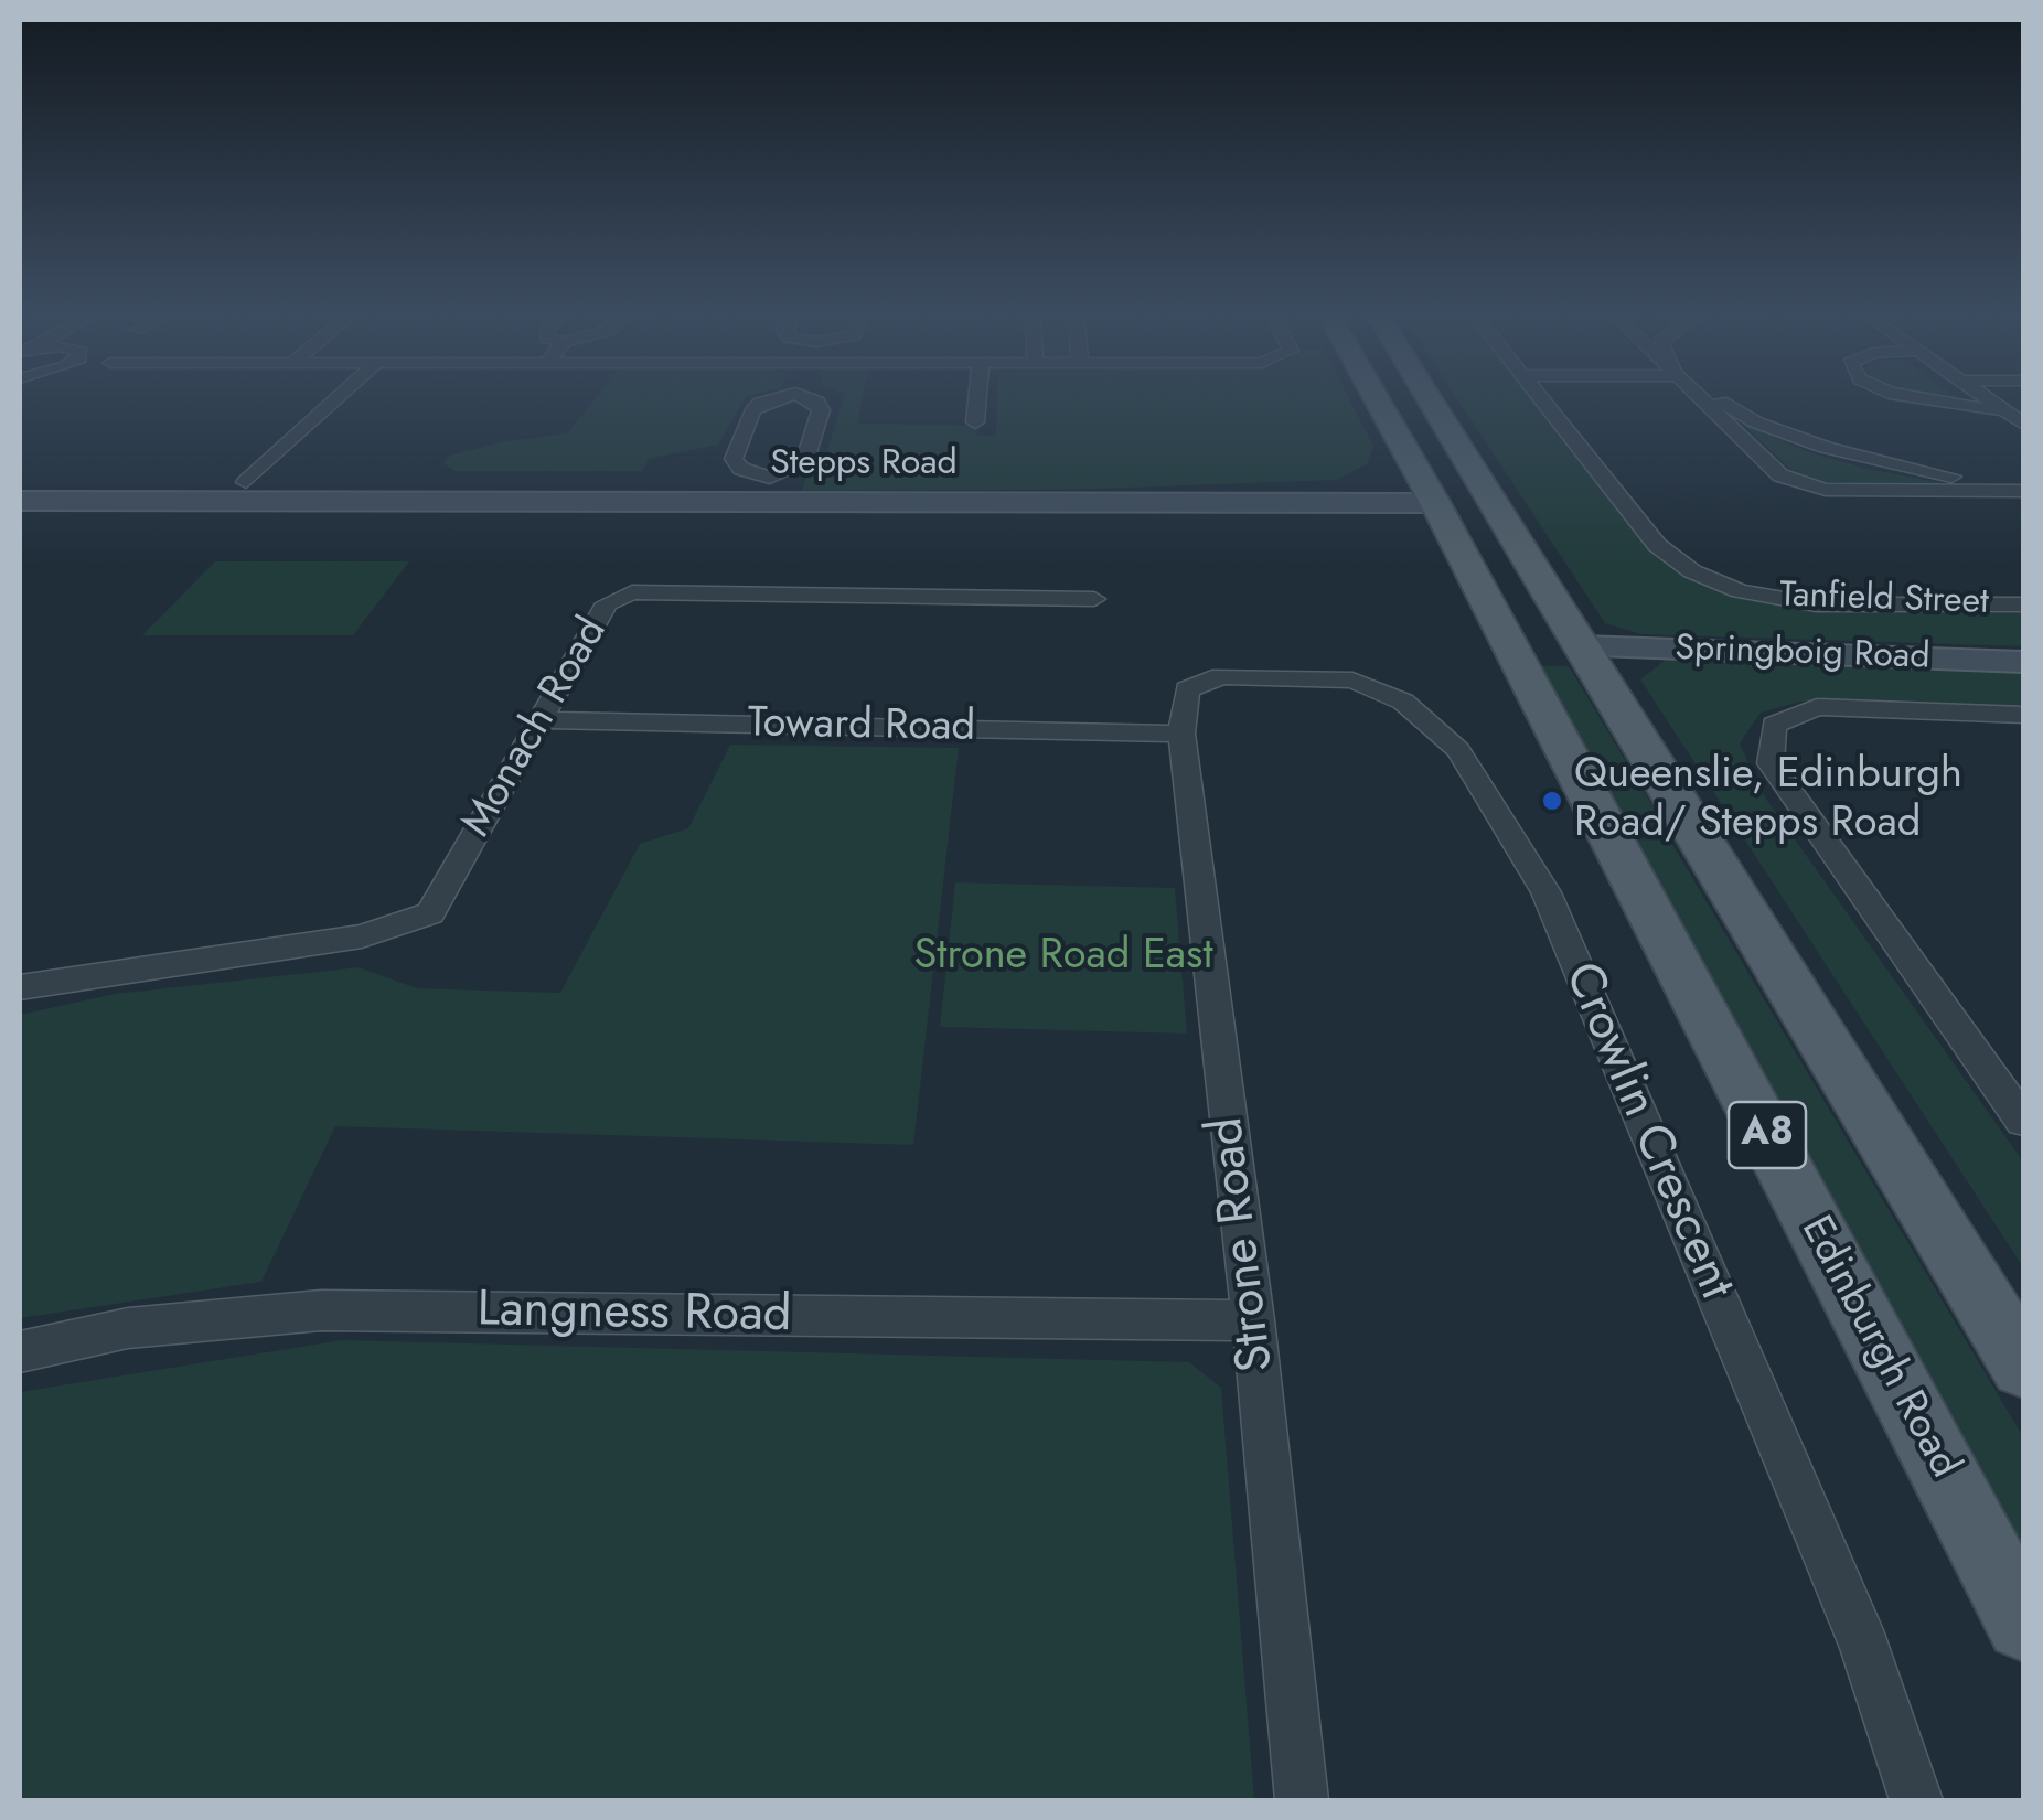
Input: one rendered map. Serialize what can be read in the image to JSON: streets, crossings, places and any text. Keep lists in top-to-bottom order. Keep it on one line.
{"streets":{"main road":["Stepps Road","Springboig Road","A8","Edinburgh Road"],"street":["Tanfield Street","Toward Road","Monach Road","Crowlin Crescent","Strone Road","Langness Road"]},"crossings":[["Stepps Road","Edinburgh Road"],["Springboig Road","A8"],["Toward Road","Monach Road"],["Toward Road","Strone Road"],["Crowlin Crescent","Strone Road"],["Strone Road","Langness Road"]],"parks":["Strone Road East"],"places":["Queenslie, Edinburgh Road/ Stepps Road"]}
